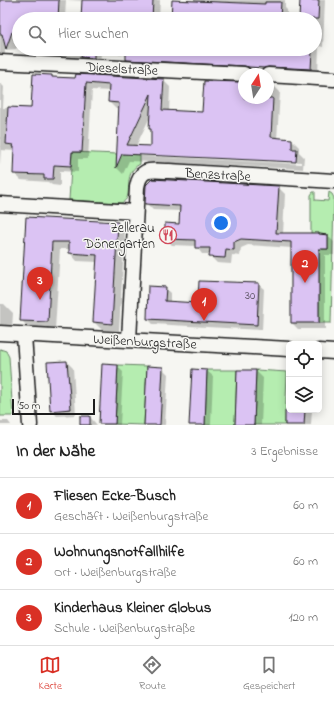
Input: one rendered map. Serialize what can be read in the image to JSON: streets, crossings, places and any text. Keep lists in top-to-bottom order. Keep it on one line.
{"streets":{"street":["Dieselstraße","Benzstraße","Weißenburgstraße"]},"crossings":[["Benzstraße","Weißenburgstraße"]],"places":{"restaurant":["Zellerau Dönergarten"]},"house_numbers":["30"],"scale_bar":"50 m","north":"top","page":{"search":"Hier suchen","pins":["2","3","1"],"scale":"50 m","heading":["In der Nähe","3 Ergebnisse"],"list":[{"mark":"1","name":"Fliesen Ecke-Busch","note":"Geschäft · Weißenburgstraße","value":"60 m"},{"mark":"2","name":"Wohnungsnotfallhilfe","note":"Ort · Weißenburgstraße","value":"60 m"},{"mark":"3","name":"Kinderhaus Kleiner Globus","note":"Schule · Weißenburgstraße","value":"120 m"}],"nav":["Karte","Route","Gespeichert"]}}
